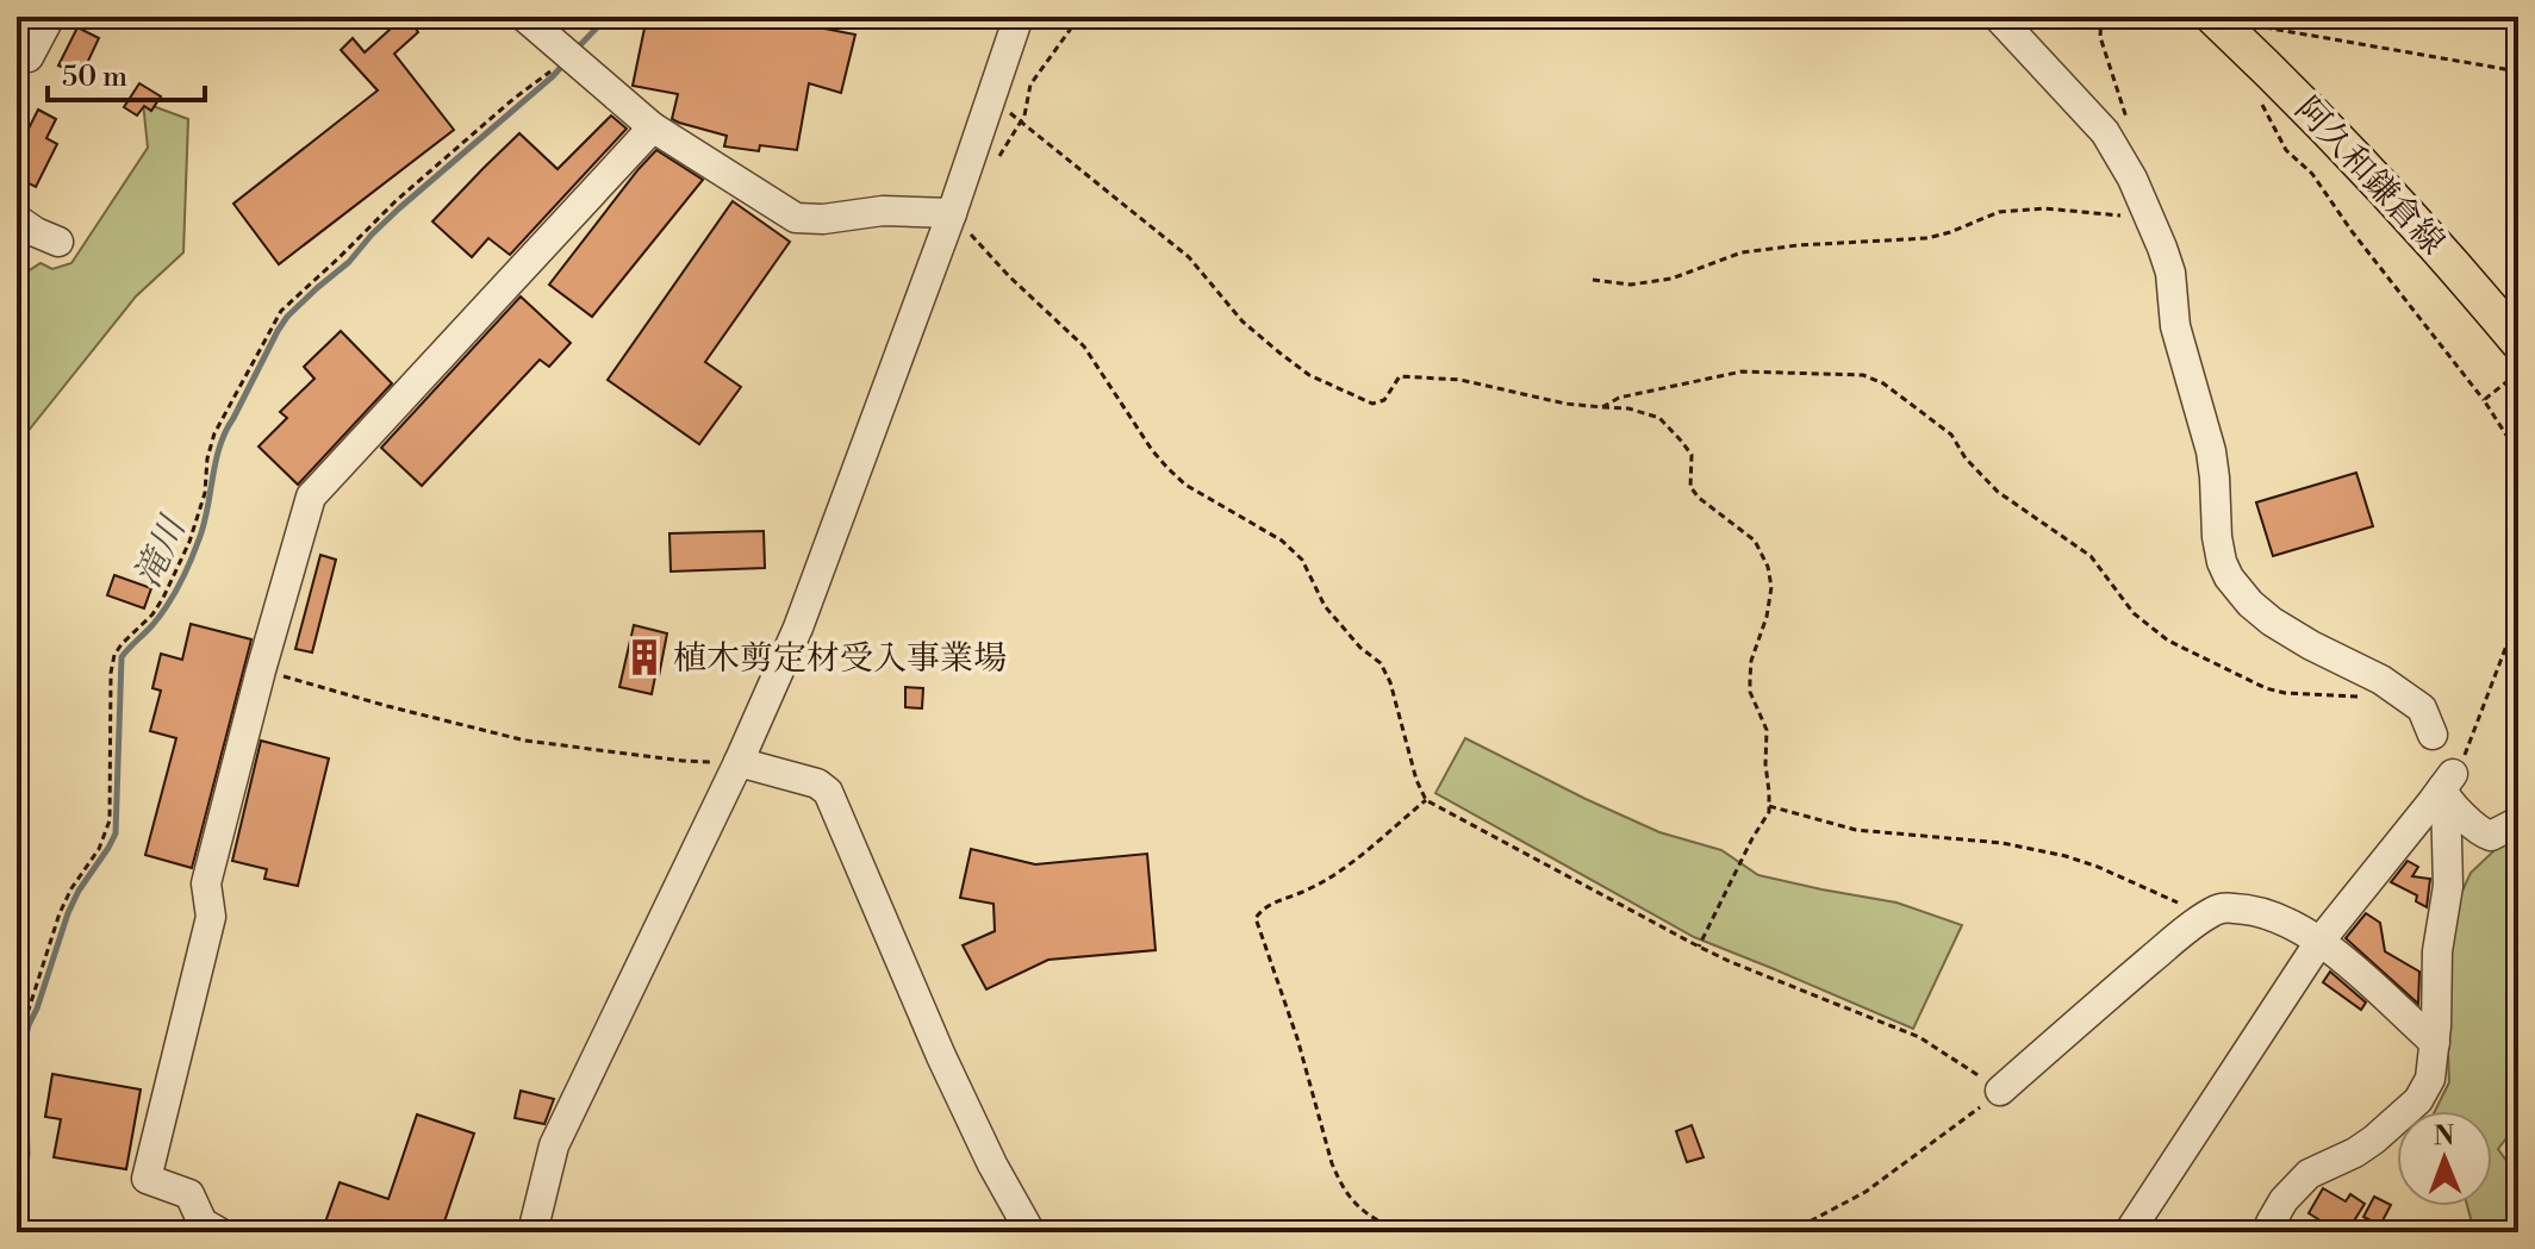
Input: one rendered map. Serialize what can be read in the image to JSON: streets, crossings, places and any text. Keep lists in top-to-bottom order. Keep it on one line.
{"streets":{"main road":["阿久和鎌倉線"]},"water":["滝川"],"places":{"building":["植木剪定材受入事業場"]},"scale_bar":"50 m","north":"top"}
